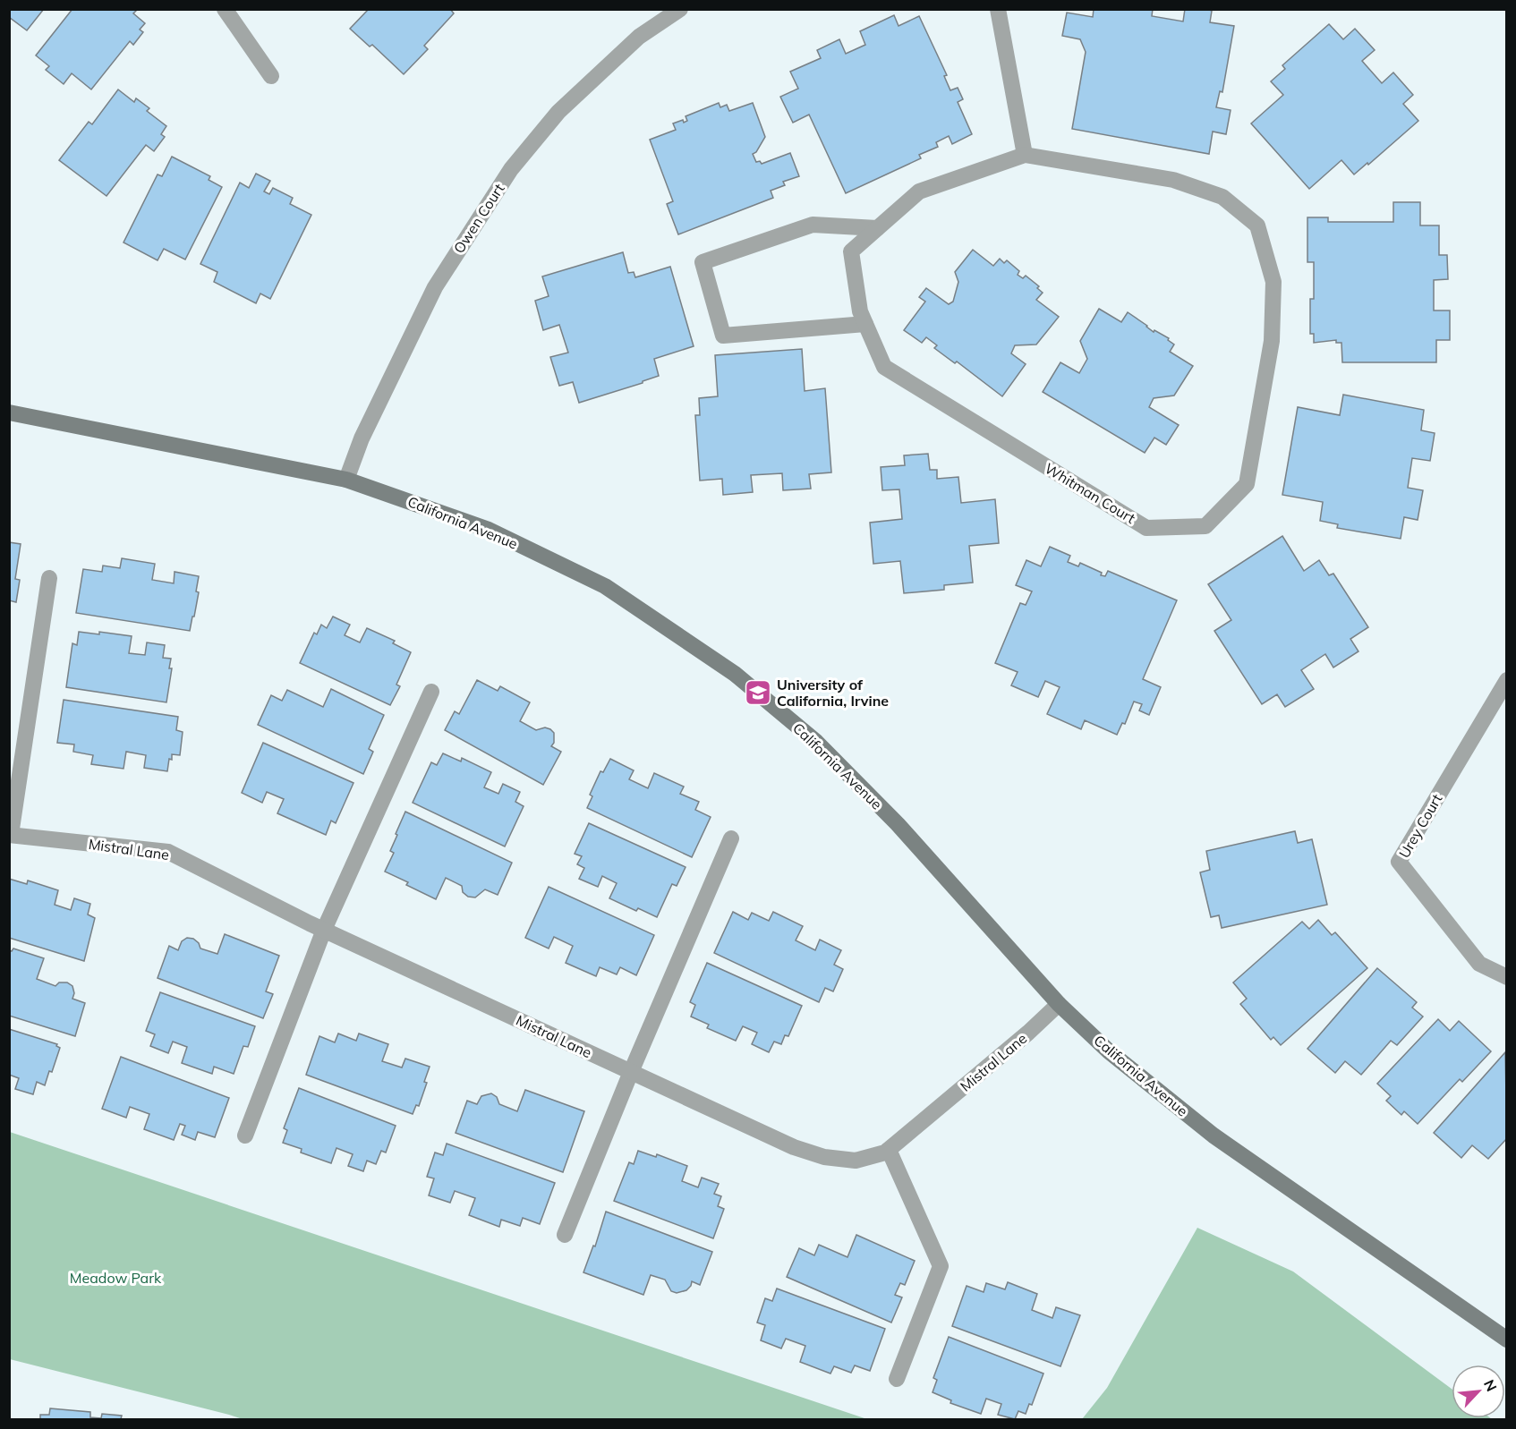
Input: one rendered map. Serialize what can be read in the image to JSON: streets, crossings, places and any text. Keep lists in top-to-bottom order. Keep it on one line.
{"streets":{"street":["Owen Court","Whitman Court","California Avenue","Urey Court","Mistral Lane"]},"crossings":[["Owen Court","California Avenue"],["California Avenue","Mistral Lane"]],"parks":["Meadow Park"],"places":{"school or university":["University of California, Irvine"]},"north":"top right"}
